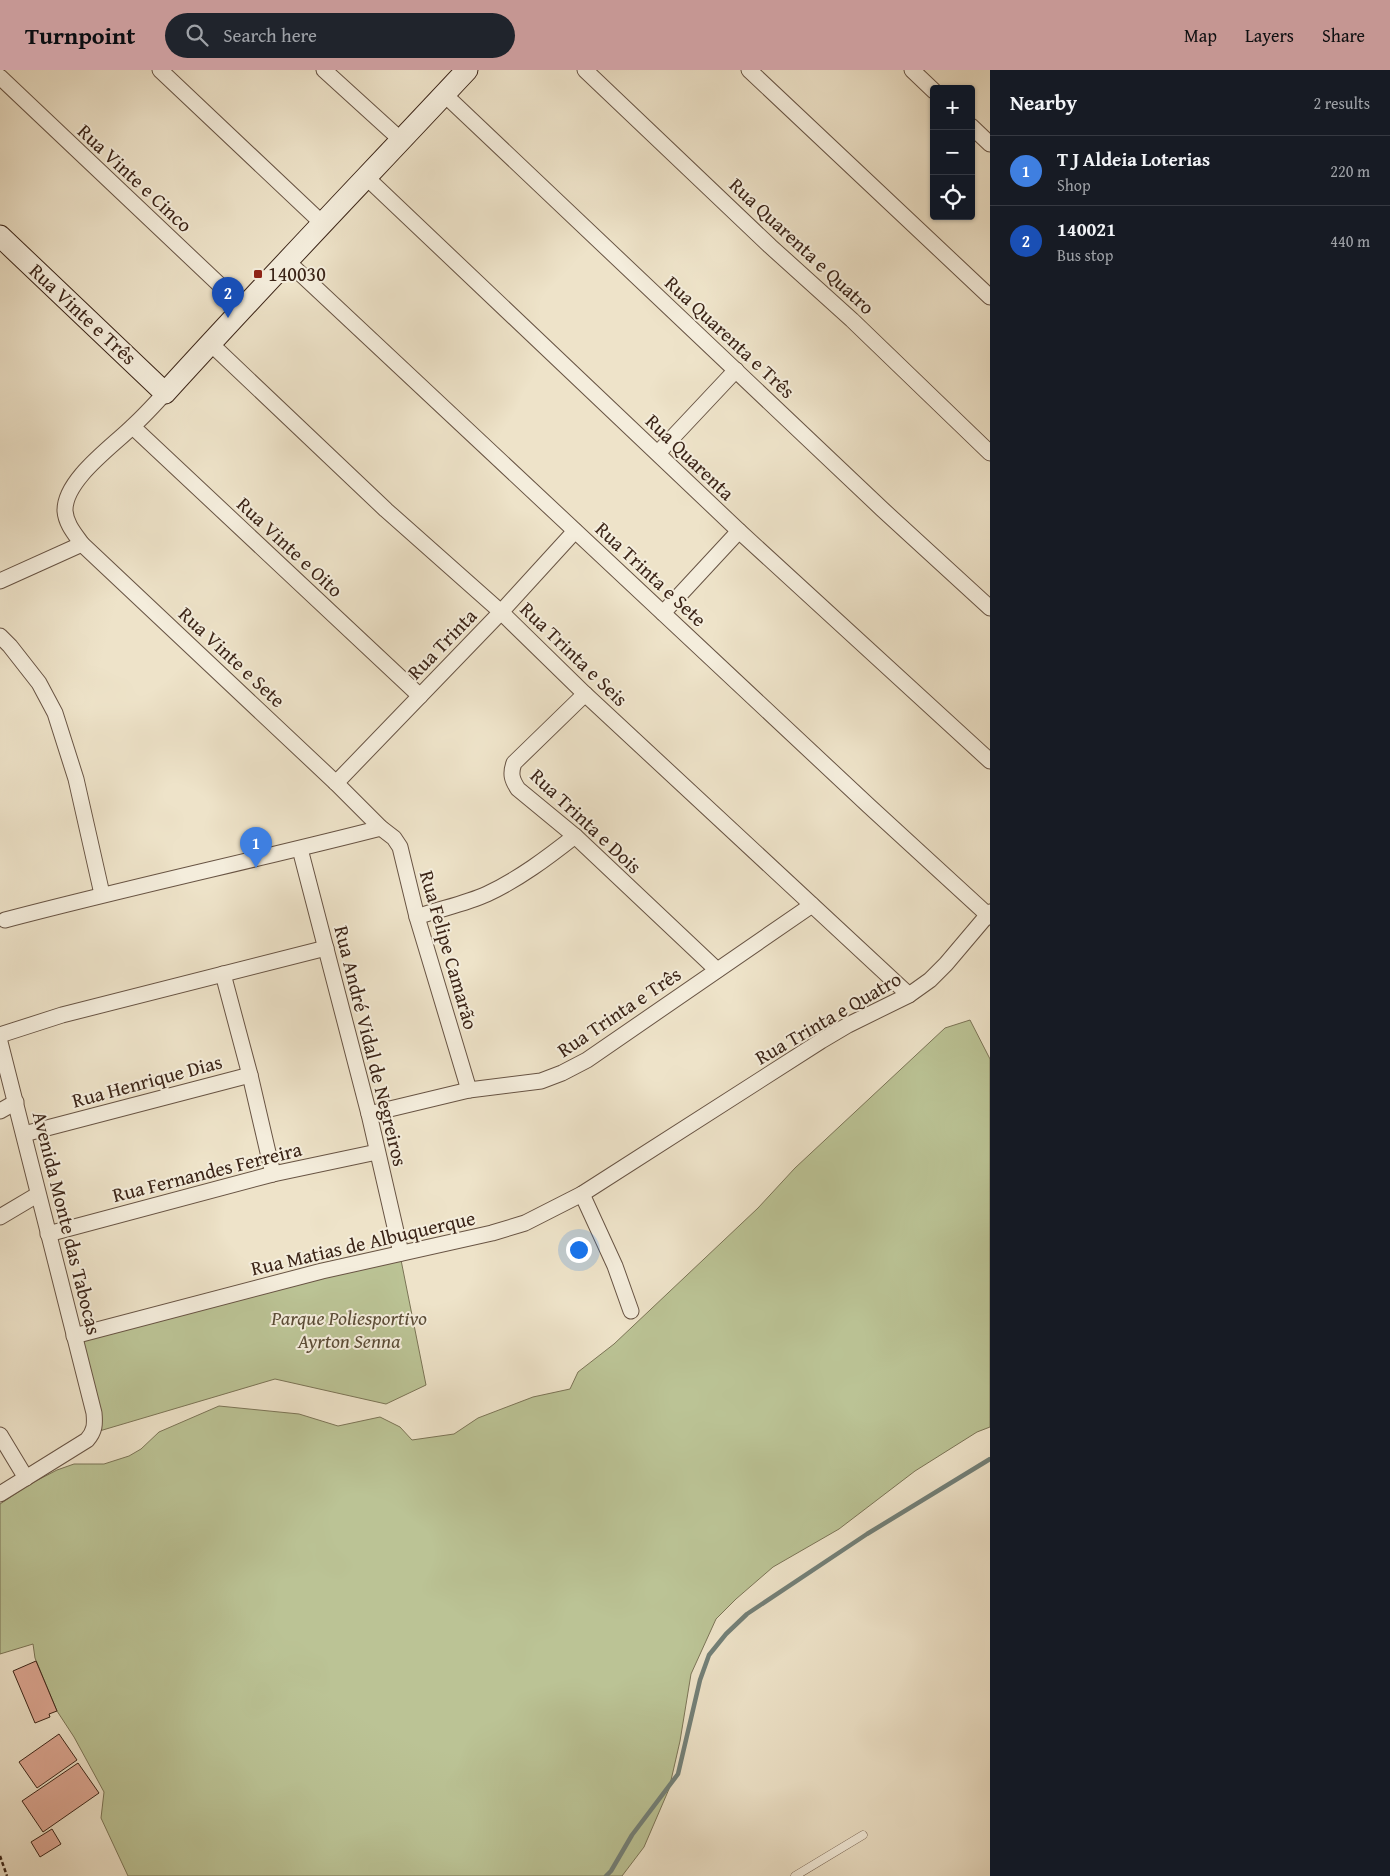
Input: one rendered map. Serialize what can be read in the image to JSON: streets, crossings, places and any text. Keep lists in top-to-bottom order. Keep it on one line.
{"streets":{"main road":["Rua Vinte e Três"],"street":["Rua Vinte e Cinco","Rua Quarenta e Quatro","Rua Quarenta e Três","Rua Quarenta","Rua Vinte e Oito","Rua Trinta e Sete","Rua Trinta","Rua Trinta e Seis","Rua Vinte e Sete","Rua Trinta e Dois","Rua Felipe Camarão","Rua Trinta e Três","Rua Trinta e Quatro","Rua André Vidal de Negreiros","Rua Henrique Dias","Rua Fernandes Ferreira","Avenida Monte das Tabocas","Rua Matias de Albuquerque"]},"crossings":[["Rua Vinte e Oito","Rua Trinta"],["Rua Vinte e Oito","Rua Vinte e Sete"],["Rua Trinta e Sete","Rua Trinta"],["Rua Trinta e Sete","Rua Trinta e Quatro"],["Rua Trinta","Rua Trinta e Seis"],["Rua Trinta","Rua Vinte e Sete"],["Rua Trinta e Seis","Rua Trinta e Dois"],["Rua Trinta e Seis","Rua Trinta e Três"],["Rua Trinta e Seis","Rua Trinta e Quatro"],["Rua Vinte e Sete","Rua Felipe Camarão"],["Rua Trinta e Dois","Rua Trinta e Três"],["Rua Felipe Camarão","Rua Trinta e Três"],["Rua Trinta e Três","Rua André Vidal de Negreiros"],["Rua Trinta e Quatro","Rua Matias de Albuquerque"],["Rua André Vidal de Negreiros","Rua Fernandes Ferreira"],["Rua André Vidal de Negreiros","Rua Matias de Albuquerque"],["Rua Henrique Dias","Avenida Monte das Tabocas"],["Rua Fernandes Ferreira","Avenida Monte das Tabocas"],["Avenida Monte das Tabocas","Rua Matias de Albuquerque"]],"parks":["Parque Poliesportivo Ayrton Senna"],"places":{"transit":["140030"]},"page":{"header":"Turnpoint","search":"Search here","nav":["Map","Layers","Share"],"heading":["Nearby","2 results"],"map_buttons":["+","−"],"list":[{"mark":"1","name":"T J Aldeia Loterias","note":"Shop","value":"220 m"},{"mark":"2","name":"140021","note":"Bus stop","value":"440 m"}],"pins":["2","1"]}}
